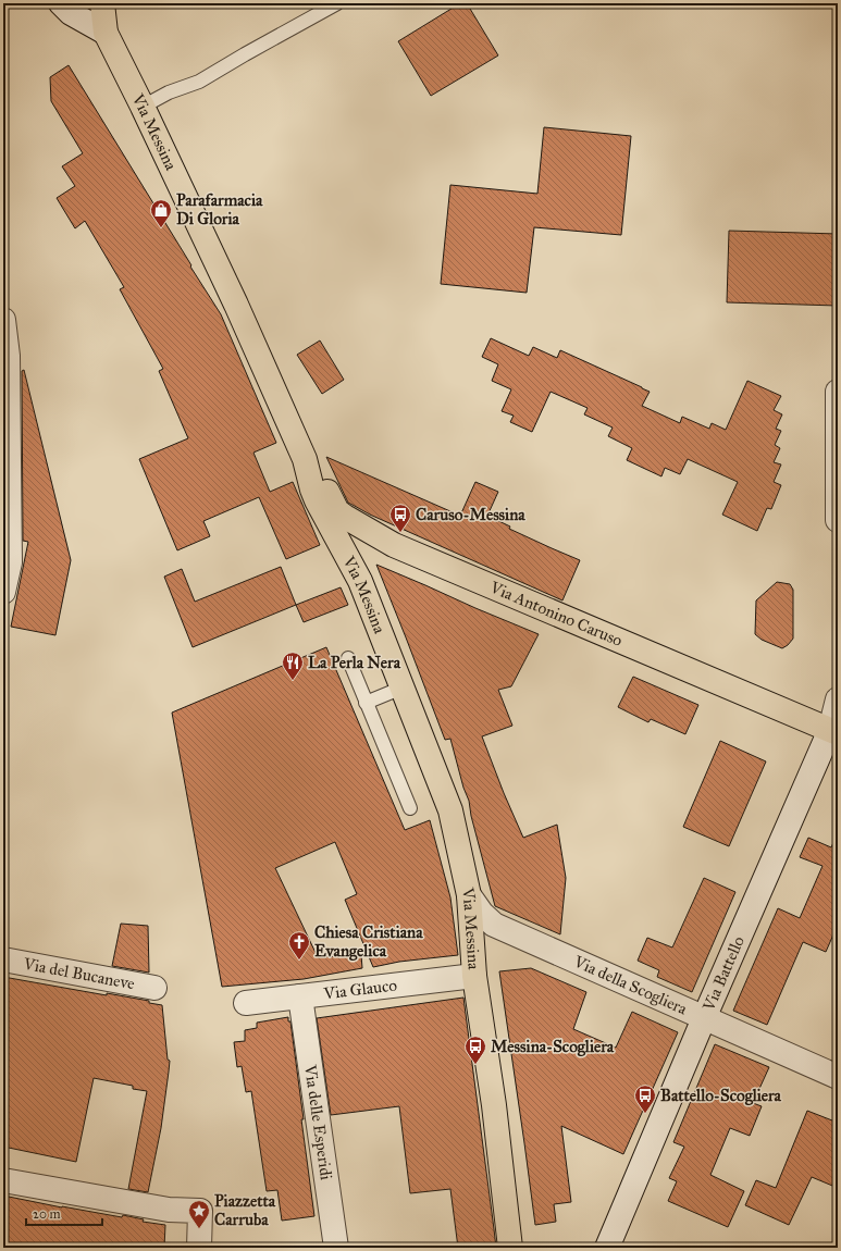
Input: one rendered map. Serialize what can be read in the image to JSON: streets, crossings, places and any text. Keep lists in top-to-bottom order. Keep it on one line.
{"streets":{"main road":["Via Messina","Via Antonino Caruso"],"street":["Via del Bucaneve","Via Battello","Via della Scogliera","Via Glauco","Via delle Esperidi"]},"crossings":[["Via Messina","Via Antonino Caruso"],["Via Messina","Via della Scogliera"],["Via Messina","Via Glauco"],["Via Antonino Caruso","Via Battello"],["Via Battello","Via della Scogliera"],["Via Glauco","Via delle Esperidi"]],"places":{"shop":["Parafarmacia Di Gloria"],"bus stop":["Caruso-Messina","Messina-Scogliera","Battello-Scogliera"],"restaurant":["La Perla Nera"],"church":["Chiesa Cristiana Evangelica"],"place":["Piazzetta Carruba"]},"scale_bar":"20 m"}
